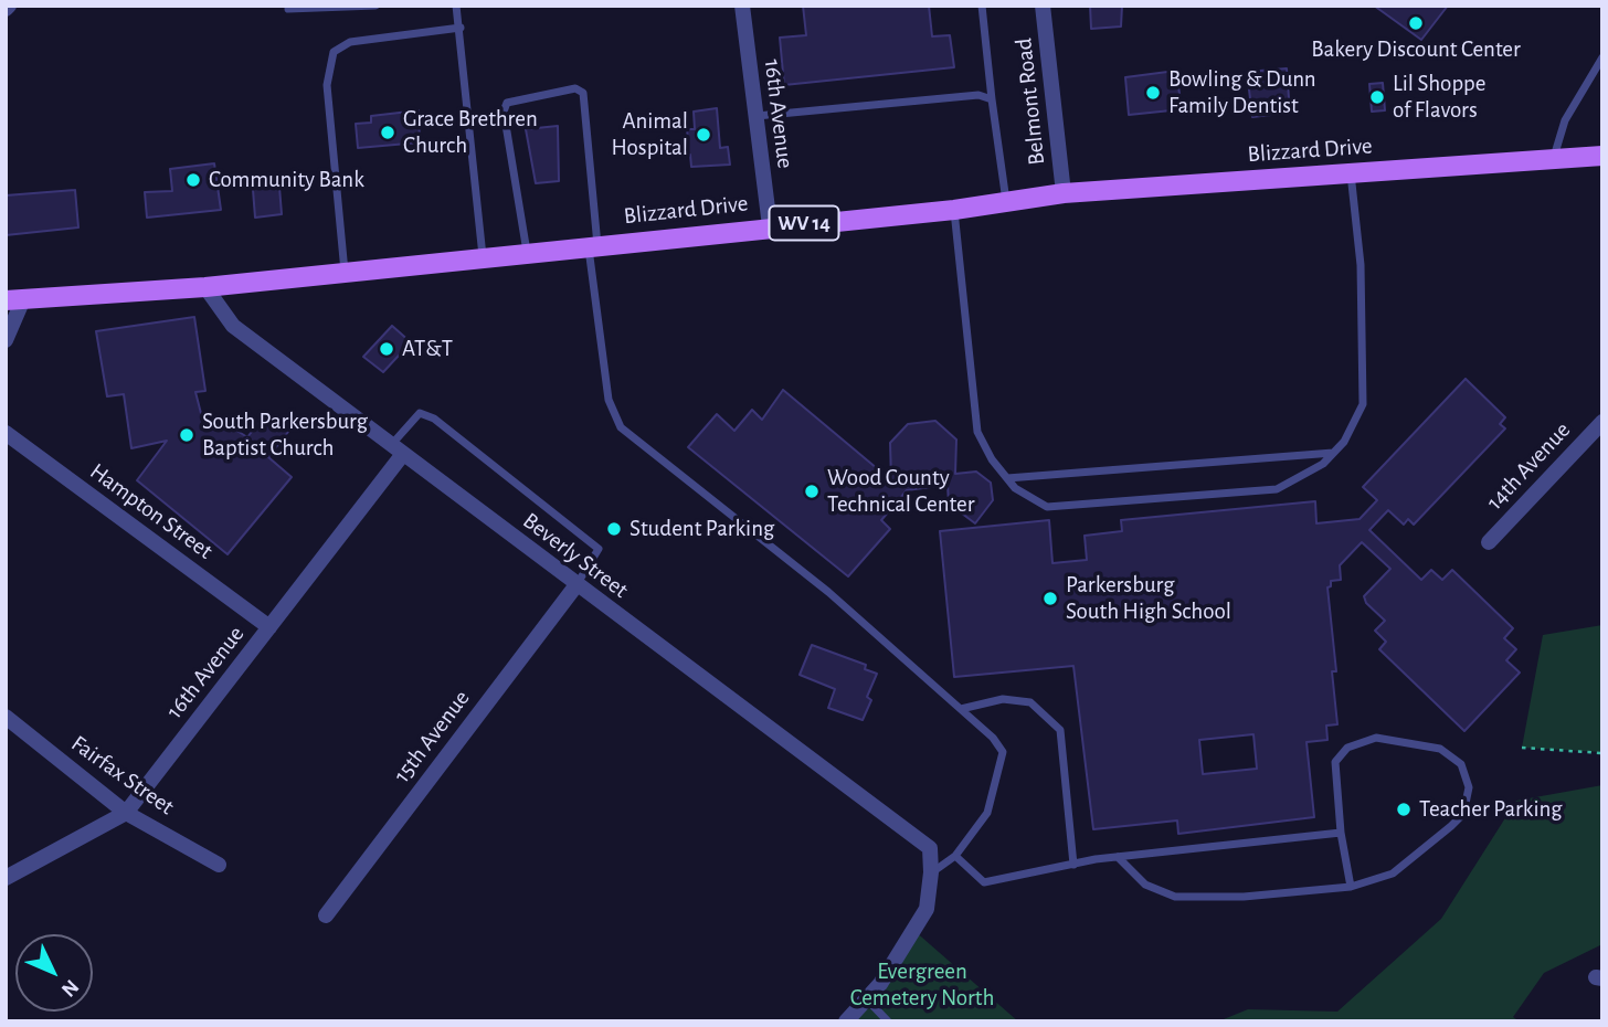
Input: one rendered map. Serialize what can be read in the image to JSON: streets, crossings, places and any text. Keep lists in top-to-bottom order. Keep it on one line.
{"streets":{"main road":["Blizzard Drive","WV 14"],"street":["Belmont Road","16th Avenue","14th Avenue","Hampton Street","Beverly Street","15th Avenue","Fairfax Street"]},"crossings":[["Belmont Road","Blizzard Drive"],["16th Avenue","Blizzard Drive"],["16th Avenue","Hampton Street"],["16th Avenue","Beverly Street"],["16th Avenue","Fairfax Street"],["Blizzard Drive","Beverly Street"],["Beverly Street","15th Avenue"]],"parks":["Evergreen Cemetery North"],"places":["Bakery Discount Center","Bowling & Dunn Family Dentist","Lil Shoppe of Flavors","Grace Brethren Church","Animal Hospital","Community Bank","AT&T","South Parkersburg Baptist Church","Wood County Technical Center","Student Parking","Parkersburg South High School","Teacher Parking"],"north":"bottom right"}
